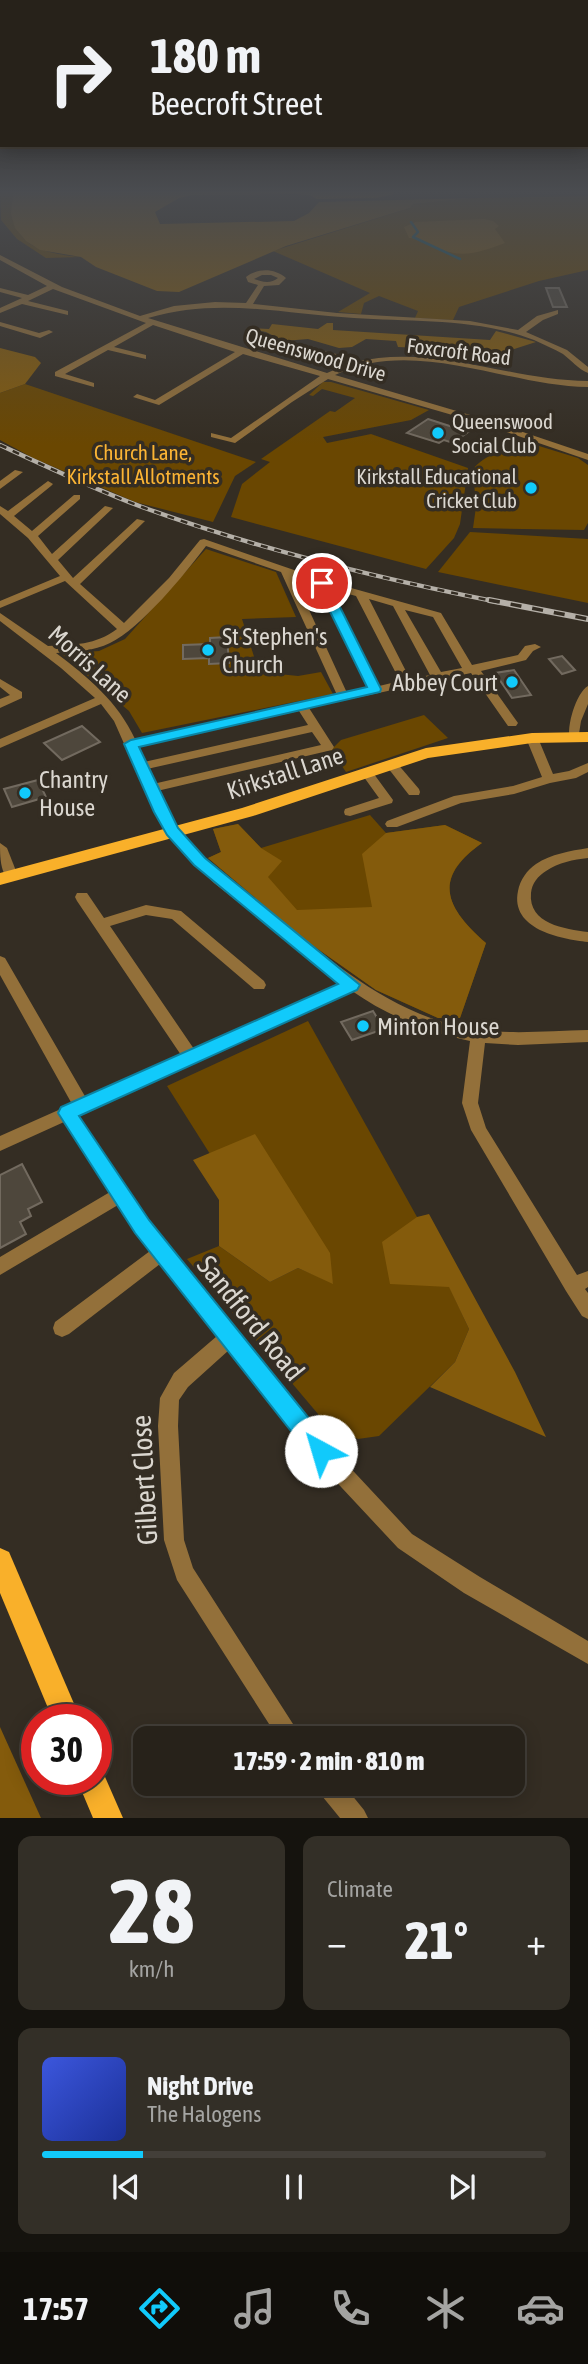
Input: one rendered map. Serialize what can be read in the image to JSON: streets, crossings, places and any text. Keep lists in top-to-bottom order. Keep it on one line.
{"streets":{"main road":["Kirkstall Lane"],"street":["Foxcroft Road","Queenswood Drive","Morris Lane","Sandford Road","Gilbert Close"]},"crossings":[["Foxcroft Road","Queenswood Drive"],["Morris Lane","Kirkstall Lane"],["Sandford Road","Gilbert Close"]],"parks":["Church Lane, Kirkstall Allotments"],"places":["Queenswood Social Club","Kirkstall Educational Cricket Club","St Stephen's Church","Abbey Court","Chantry House","Minton House"],"page":{"turn":["180 m","Beecroft Street"],"limit":"30","trip":"17:59 · 2 min · 810 m","tile":[["28","km/h"],"Climate"],"heat":["−","21°","+"],"song":["Night Drive","The Halogens"],"tabs":"17:57"}}
